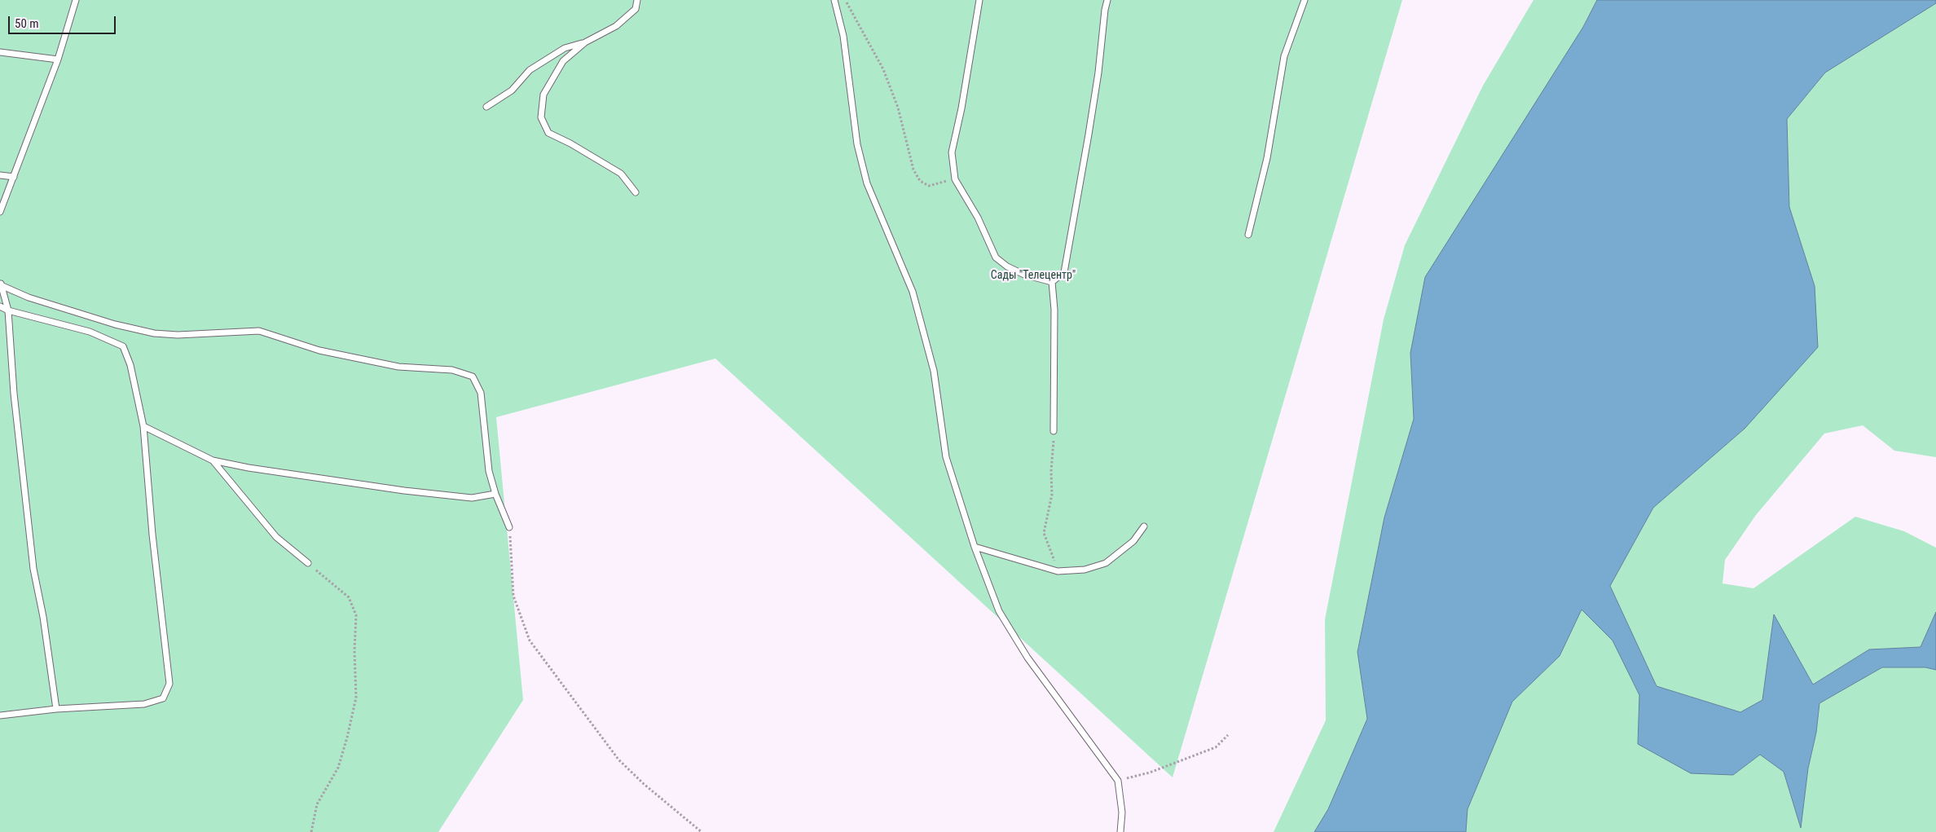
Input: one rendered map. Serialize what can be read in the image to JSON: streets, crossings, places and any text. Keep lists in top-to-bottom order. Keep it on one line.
{"parks":["Сады \"Телецентр\""],"scale_bar":"50 m"}
